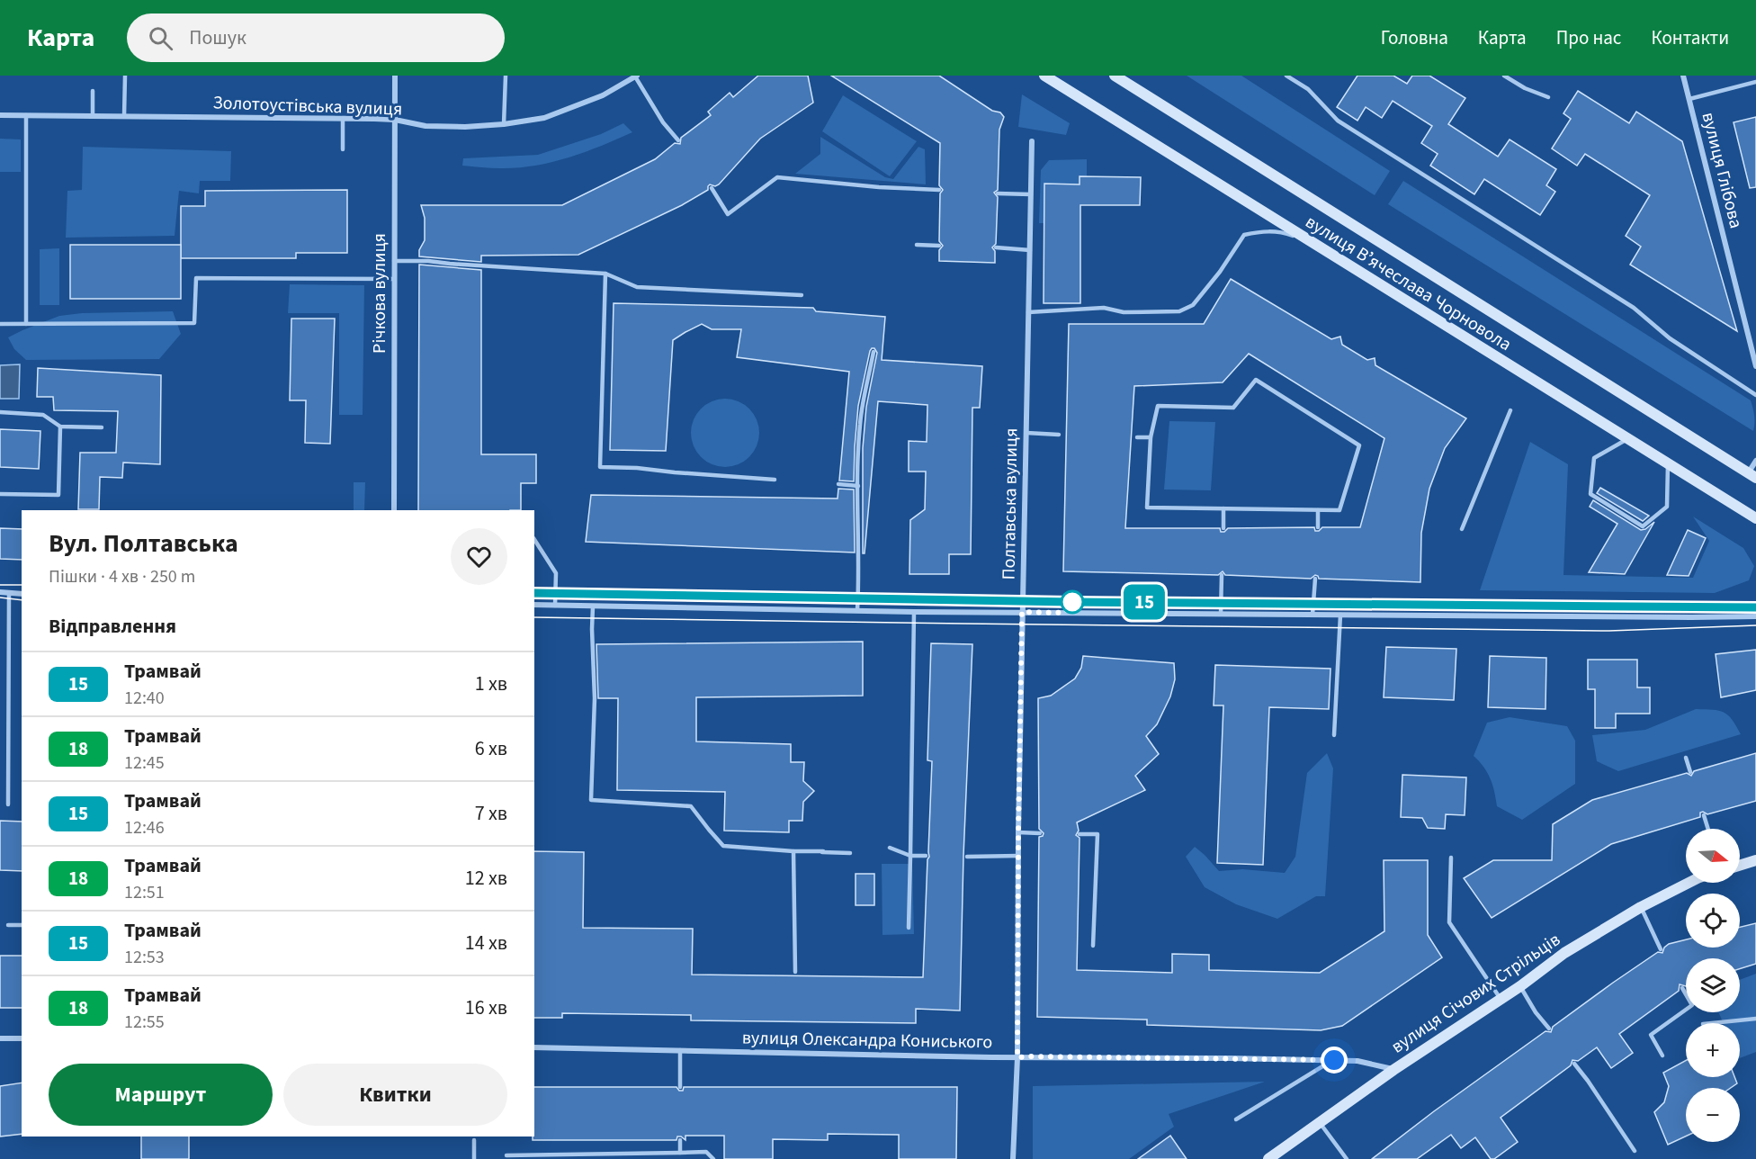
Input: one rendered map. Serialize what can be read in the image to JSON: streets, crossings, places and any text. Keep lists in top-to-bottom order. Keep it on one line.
{"streets":{"main road":["вулиця Вʼячеслава Чорновола","вулиця Січових Стрільців"],"street":["Золотоустівська вулиця","вулиця Глібова","Річкова вулиця","Полтавська вулиця","вулиця Олександра Кониського"]},"crossings":[["Золотоустівська вулиця","Річкова вулиця"],["Полтавська вулиця","вулиця Олександра Кониського"],["вулиця Січових Стрільців","вулиця Олександра Кониського"]],"lines":["tram line 15"],"north":"right","page":{"header":"Карта","search":"Пошук","nav":["Головна","Карта","Про нас","Контакти"],"on_map":"15","heading":[["Вул. Полтавська","Пішки · 4 хв · 250 m"],"Відправлення"],"list":[{"mark":"15","name":"Трамвай","note":"12:40","value":"1 хв"},{"mark":"18","name":"Трамвай","note":"12:45","value":"6 хв"},{"mark":"15","name":"Трамвай","note":"12:46","value":"7 хв"},{"mark":"18","name":"Трамвай","note":"12:51","value":"12 хв"},{"mark":"15","name":"Трамвай","note":"12:53","value":"14 хв"},{"mark":"18","name":"Трамвай","note":"12:55","value":"16 хв"}],"map_buttons":["+","−"],"buttons":["Маршрут","Квитки"]}}
